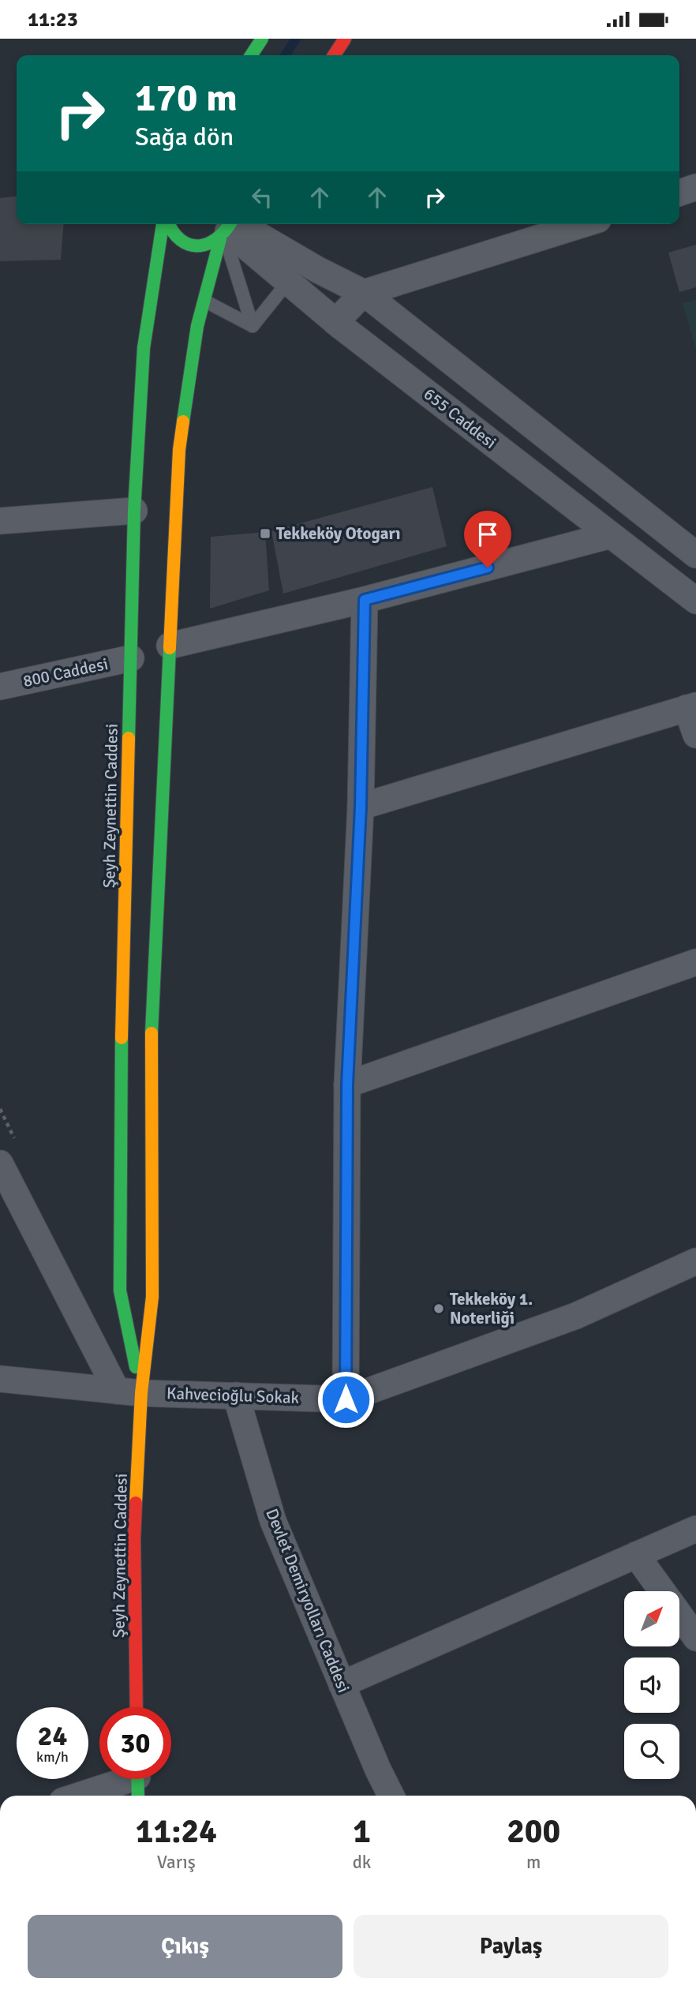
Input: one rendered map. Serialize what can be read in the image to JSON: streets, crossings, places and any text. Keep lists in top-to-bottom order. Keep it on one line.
{"streets":{"main road":["Şeyh Zeynettin Caddesi"],"street":["655 Caddesi","800 Caddesi","Kahvecioğlu Sokak","Devlet Demiryolları Caddesi"]},"crossings":[["655 Caddesi","Şeyh Zeynettin Caddesi"],["800 Caddesi","Şeyh Zeynettin Caddesi"],["Şeyh Zeynettin Caddesi","Kahvecioğlu Sokak"],["Kahvecioğlu Sokak","Devlet Demiryolları Caddesi"]],"places":{"transit":["Tekkeköy Otogarı"],"other":["Tekkeköy 1. Noterliği"]},"north":"top right","page":{"status":"11:23","turn":["170 m","Sağa dön"],"speed":"24 km/h","limit":"30","eta":["11:24","Varış","1","dk","200","m"],"buttons":["Çıkış","Paylaş"]}}
